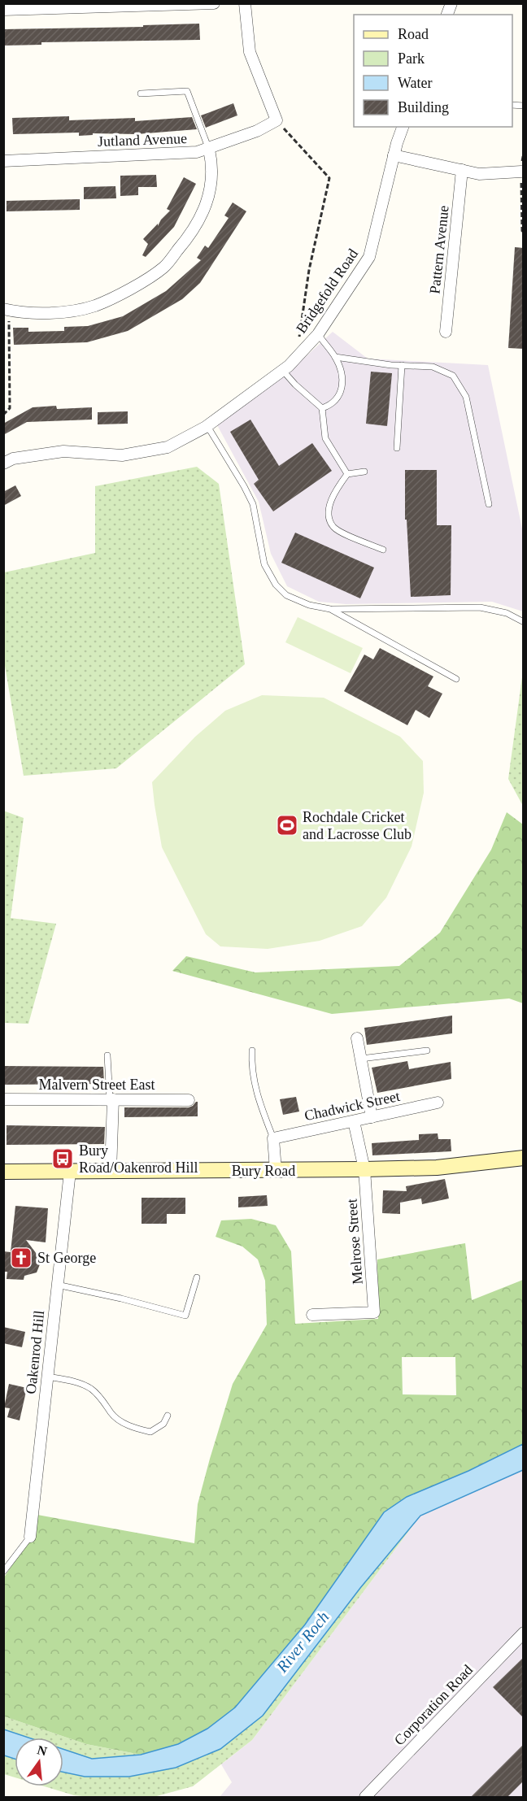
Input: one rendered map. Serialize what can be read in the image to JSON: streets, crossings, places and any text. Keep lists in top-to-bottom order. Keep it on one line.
{"streets":{"main road":["Bury Road"],"street":["Jutland Avenue","Pattern Avenue","Bridgefold Road","Malvern Street East","Chadwick Street","Melrose Street","Oakenrod Hill","Corporation Road"]},"crossings":[["Chadwick Street","Melrose Street"],["Bury Road","Melrose Street"],["Bury Road","Oakenrod Hill"]],"water":["River Roch"],"places":{"sports":["Rochdale Cricket and Lacrosse Club"],"bus stop":["Bury Road/Oakenrod Hill"],"church":["St George"]},"legend":["Road","Park","Water","Building"],"north":"top"}
